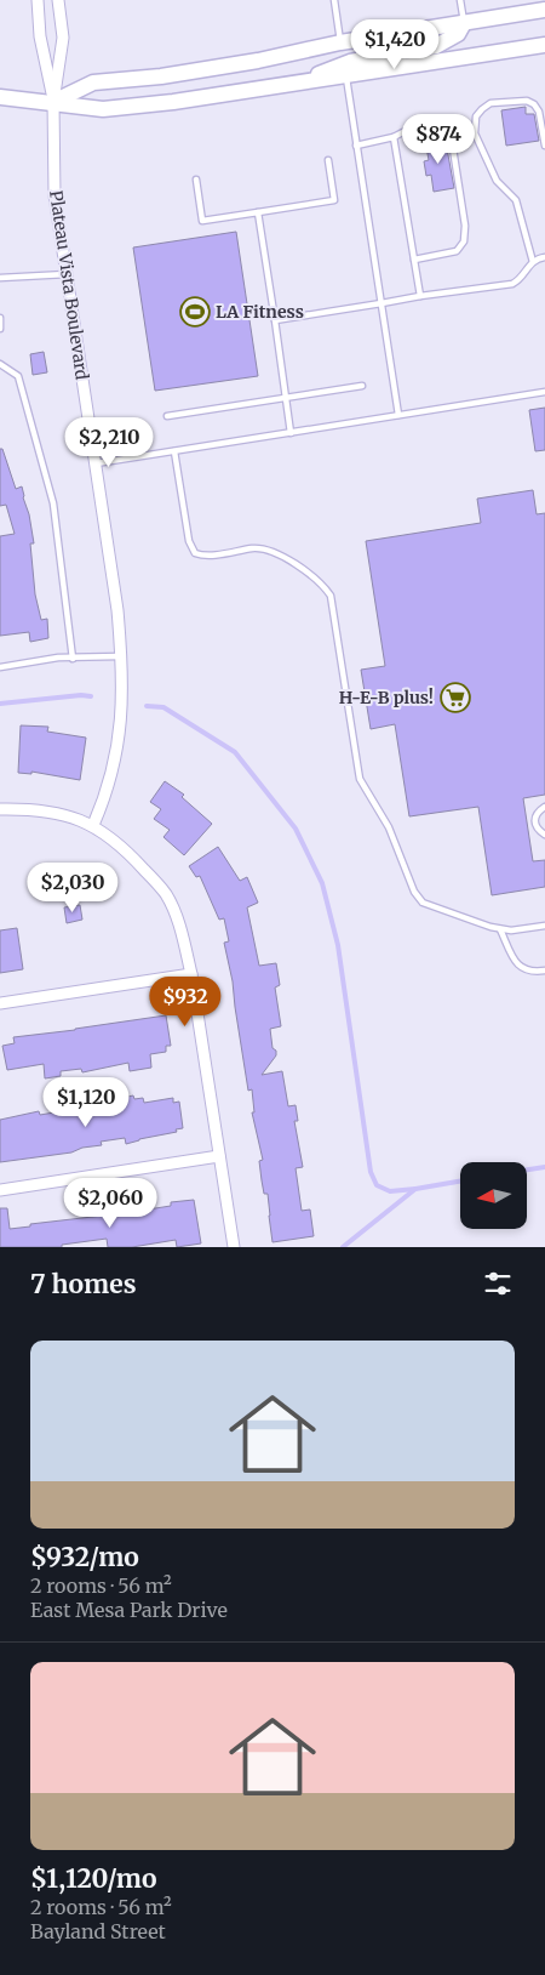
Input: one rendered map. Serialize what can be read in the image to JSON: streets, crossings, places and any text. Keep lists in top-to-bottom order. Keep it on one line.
{"streets":{"street":["Plateau Vista Boulevard"]},"places":{"sports":["LA Fitness"],"supermarket":["H-E-B plus!"]},"north":"left","page":{"price":["$1,420","$874","$2,210","$2,030","$932","$1,120","$2,060"],"heading":"7 homes","list":[{"name":"$932/mo","note":"2 rooms · 56 m² · East Mesa Park Drive"},{"name":"$1,120/mo","note":"2 rooms · 56 m² · Bayland Street"}]}}
